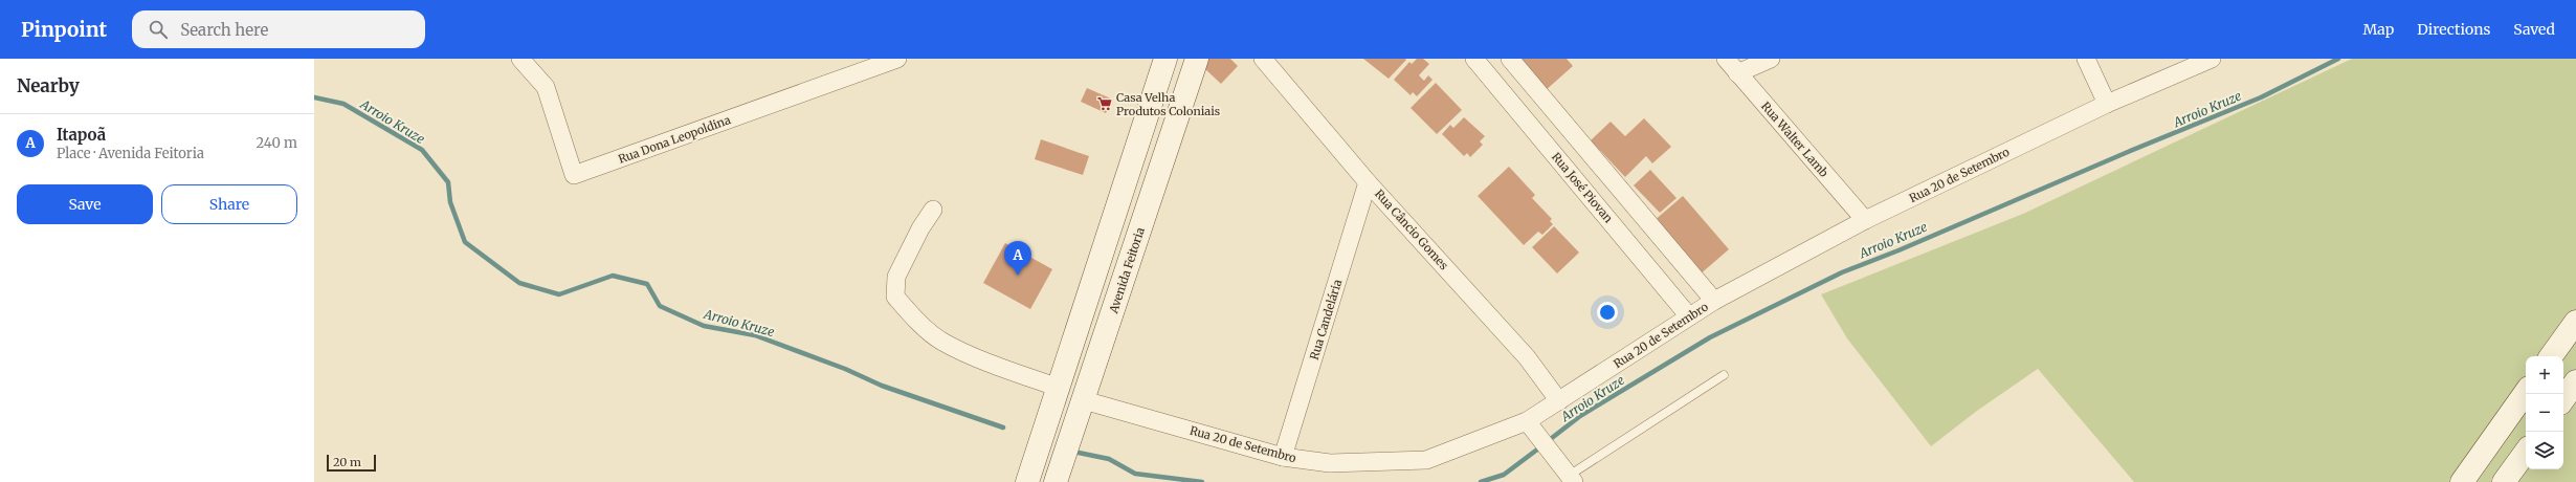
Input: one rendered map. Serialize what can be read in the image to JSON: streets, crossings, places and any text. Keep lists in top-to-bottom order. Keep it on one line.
{"streets":{"main road":["Avenida Feitoria"],"street":["Rua Dona Leopoldina","Rua Walter Lamb","Rua 20 de Setembro","Rua José Piovan","Rua Câncio Gomes","Rua Candelária"]},"crossings":[["Rua Walter Lamb","Rua 20 de Setembro"],["Rua 20 de Setembro","Rua José Piovan"],["Rua 20 de Setembro","Rua Câncio Gomes"],["Rua 20 de Setembro","Avenida Feitoria"],["Rua 20 de Setembro","Rua Candelária"],["Rua Câncio Gomes","Rua Candelária"]],"water":["Arroio Kruze"],"places":{"supermarket":["Casa Velha Produtos Coloniais"]},"scale_bar":"20 m","page":{"header":"Pinpoint","search":"Search here","nav":["Map","Directions","Saved"],"heading":"Nearby","list":[{"mark":"A","name":"Itapoã","note":"Place · Avenida Feitoria","value":"240 m"}],"buttons":["Save","Share"],"pins":"A","map_buttons":["+","−"],"scale":"20 m"}}
